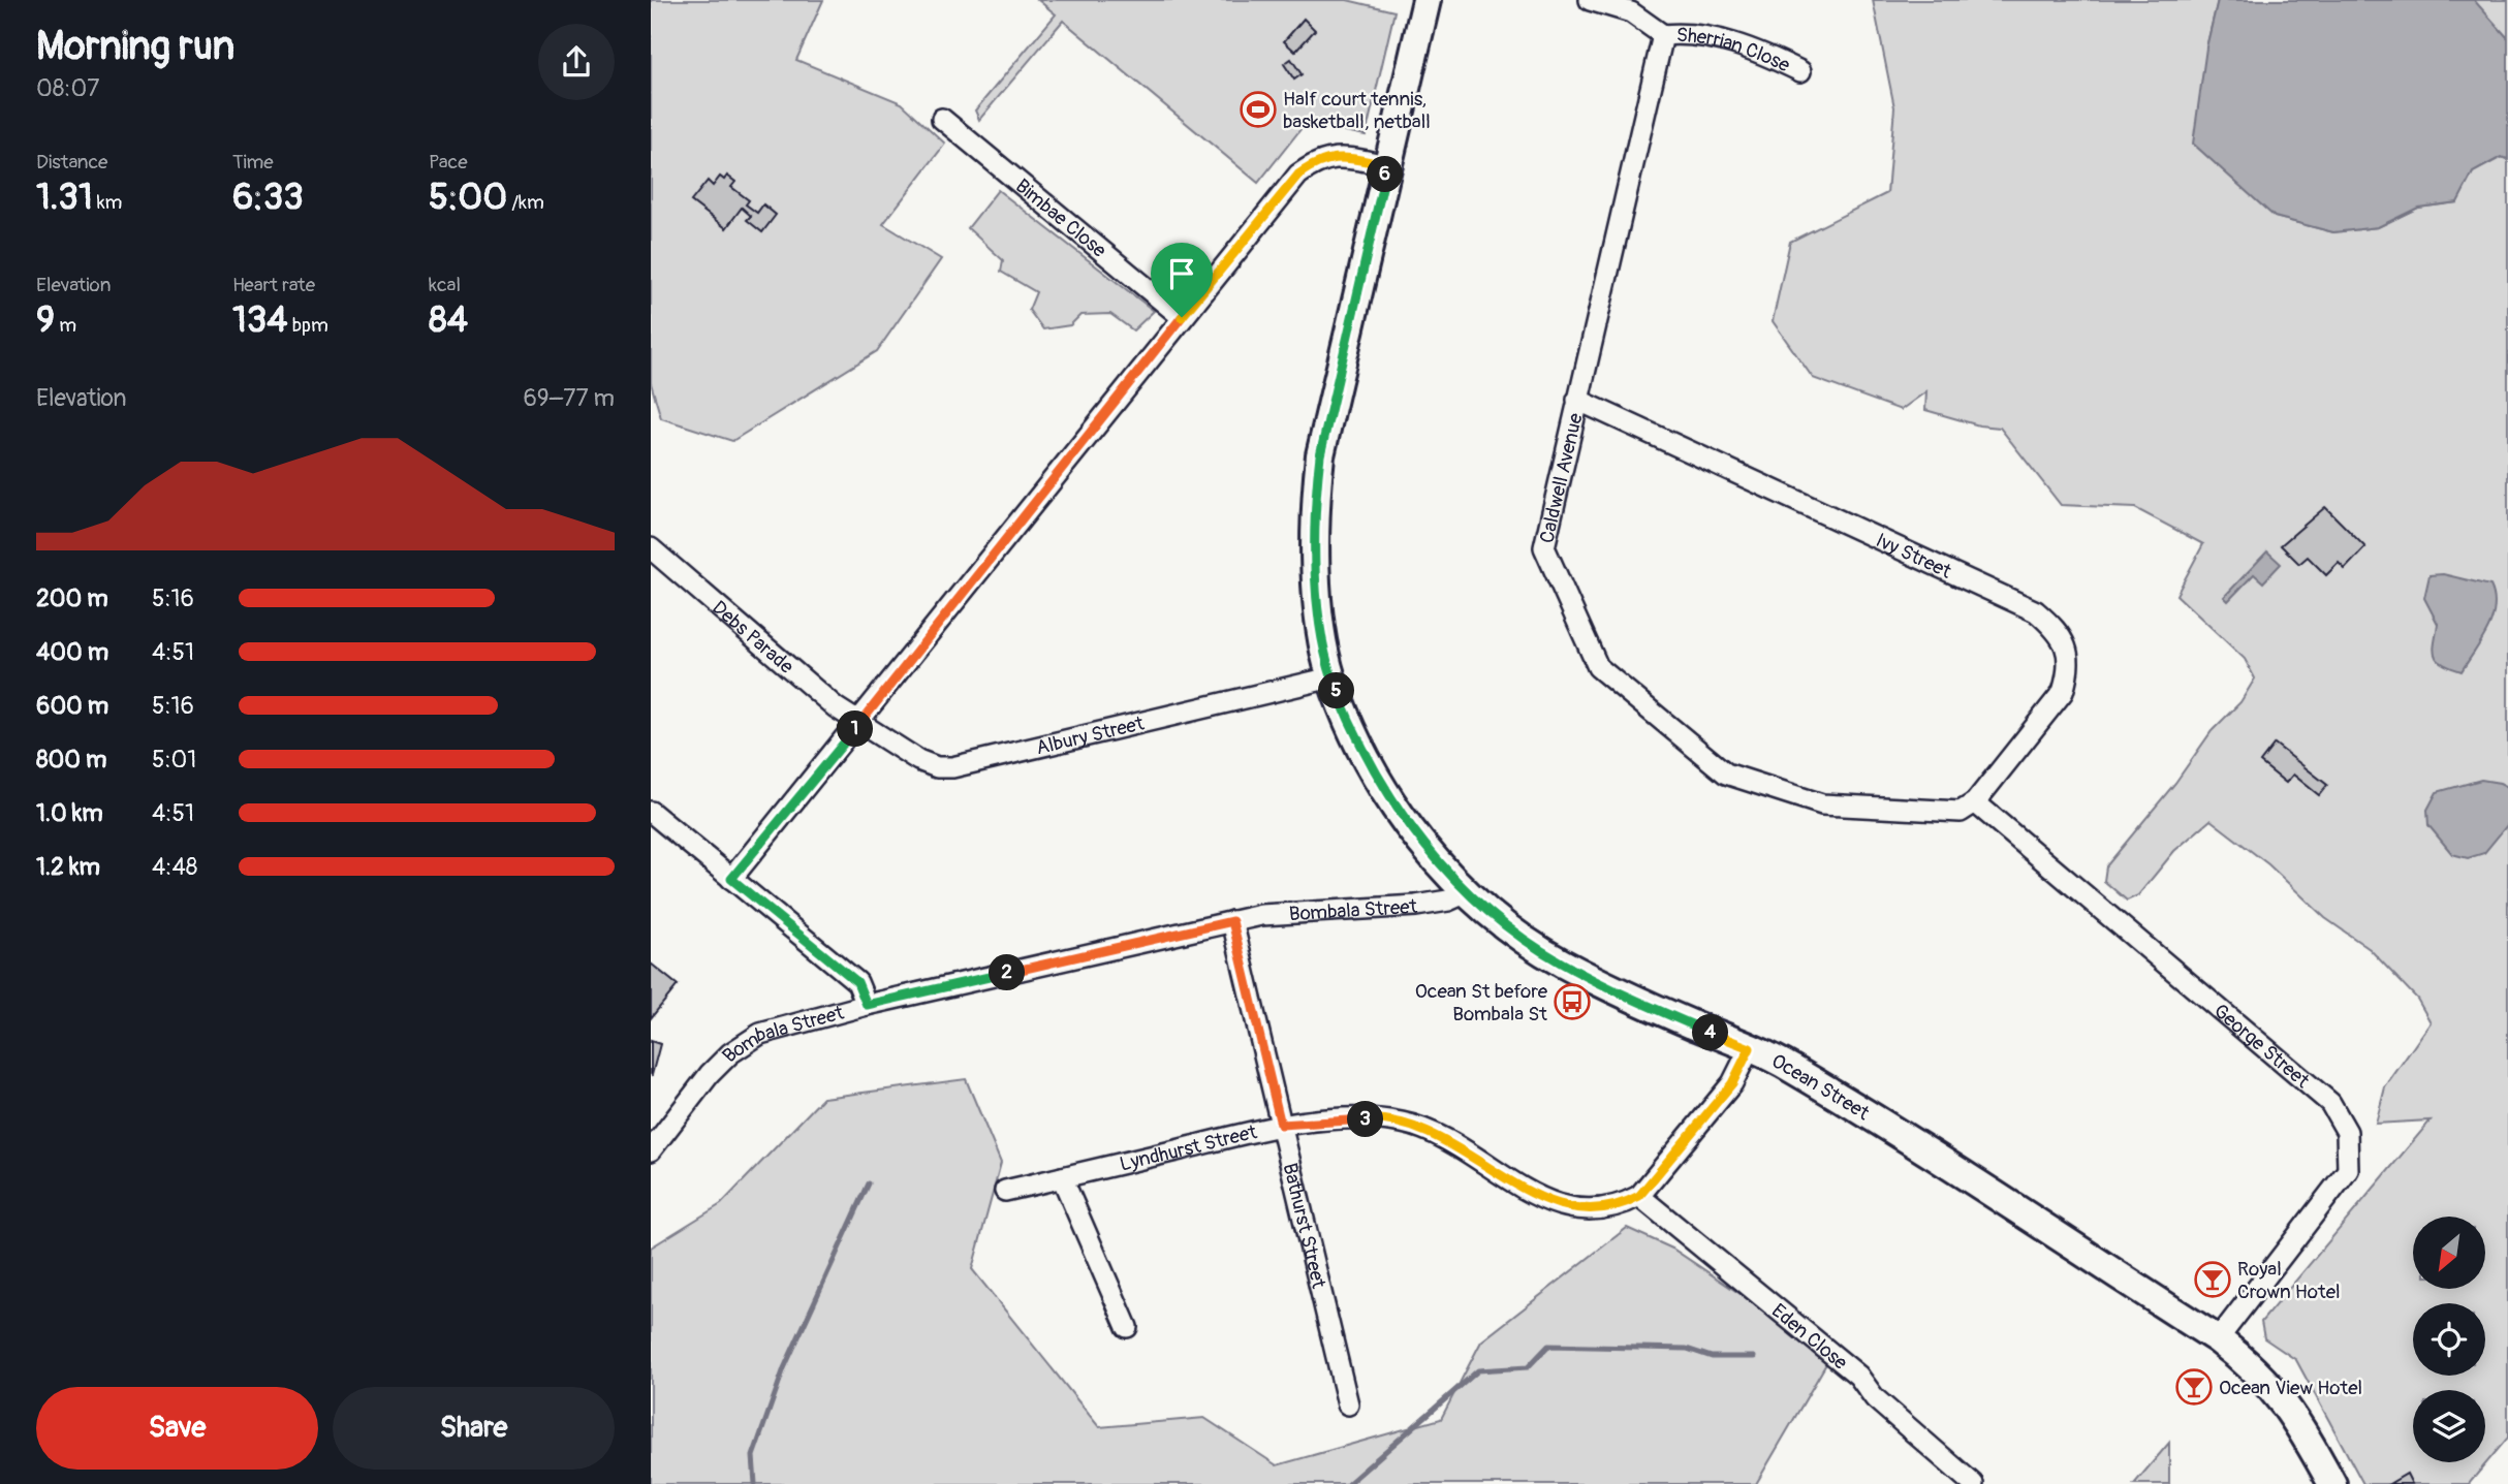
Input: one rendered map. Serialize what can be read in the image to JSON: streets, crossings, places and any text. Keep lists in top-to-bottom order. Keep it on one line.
{"streets":{"street":["Sherrian Close","Bimbae Close","Caldwell Avenue","Ivy Street","Debs Parade","Albury Street","Bombala Street","George Street","Ocean Street","Lyndhurst Street","Bathurst Street","Eden Close"]},"crossings":[["Sherrian Close","Caldwell Avenue"],["Caldwell Avenue","Ivy Street"],["Caldwell Avenue","George Street"],["Ivy Street","George Street"],["Debs Parade","Albury Street"],["Albury Street","Ocean Street"],["Bombala Street","Ocean Street"],["Bombala Street","Bathurst Street"],["George Street","Ocean Street"],["Ocean Street","Lyndhurst Street"],["Lyndhurst Street","Bathurst Street"],["Lyndhurst Street","Eden Close"]],"places":{"sports":["Half court tennis, basketball, netball"],"bus stop":["Ocean St before Bombala St"],"bar":["Royal Crown Hotel","Ocean View Hotel"]},"north":"bottom left","page":{"heading":["Morning run","08:07"],"stats":[["Distance","1.31 km"],["Time","6:33"],["Pace","5:00 /km"],["Elevation","9 m"],["Heart rate","134 bpm"],["kcal","84"]],"pins":["6","5","1","2","4","3"],"chart":["Elevation","69–77 m"],"list":[{"name":"200 m","note":"5:16"},{"name":"400 m","note":"4:51"},{"name":"600 m","note":"5:16"},{"name":"800 m","note":"5:01"},{"name":"1.0 km","note":"4:51"},{"name":"1.2 km","note":"4:48"}],"buttons":["Save","Share"]}}
